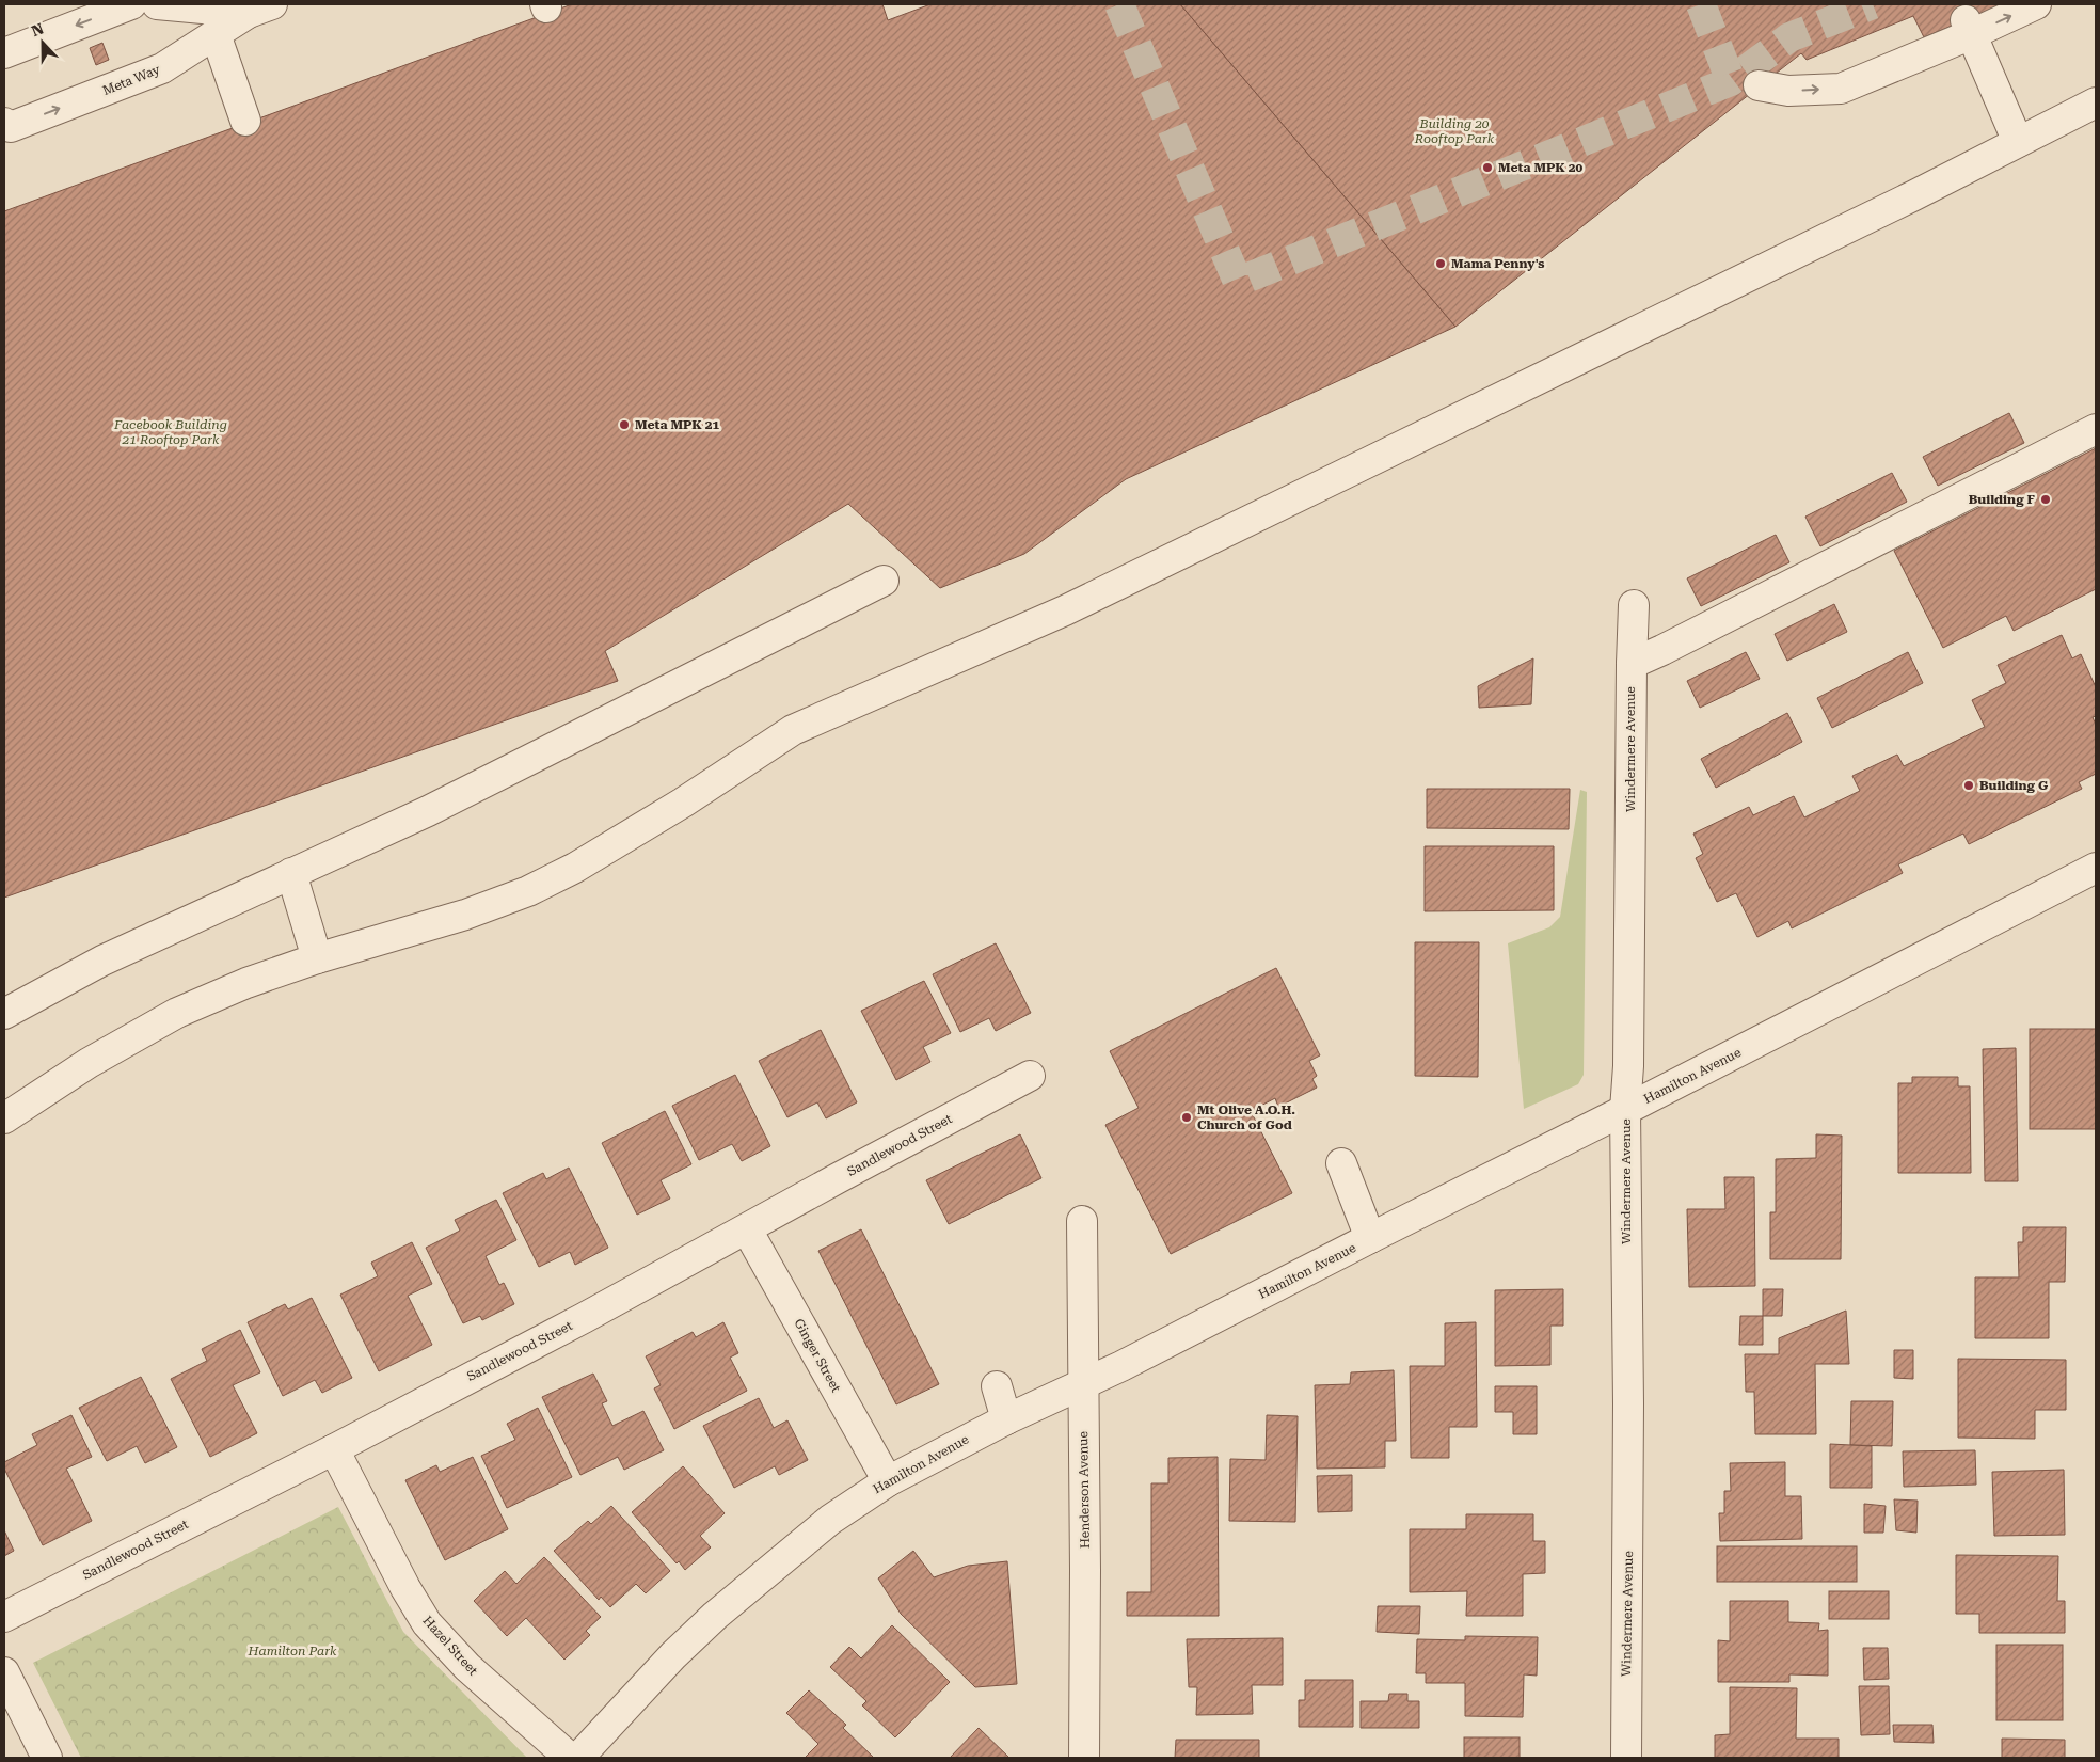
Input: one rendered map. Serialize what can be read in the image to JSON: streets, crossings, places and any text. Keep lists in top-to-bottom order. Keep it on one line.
{"streets":{"street":["Meta Way","Windermere Avenue","Hamilton Avenue","Sandlewood Street","Ginger Street","Henderson Avenue","Hazel Street"]},"crossings":[["Windermere Avenue","Hamilton Avenue"],["Hamilton Avenue","Ginger Street"],["Hamilton Avenue","Henderson Avenue"],["Sandlewood Street","Ginger Street"],["Sandlewood Street","Hazel Street"]],"parks":["Building 20 Rooftop Park","Facebook Building 21 Rooftop Park","Hamilton Park"],"places":["Meta MPK 20","Mama Penny's","Meta MPK 21","Building F","Building G","Mt Olive A.O.H. Church of God"],"north":"top"}
